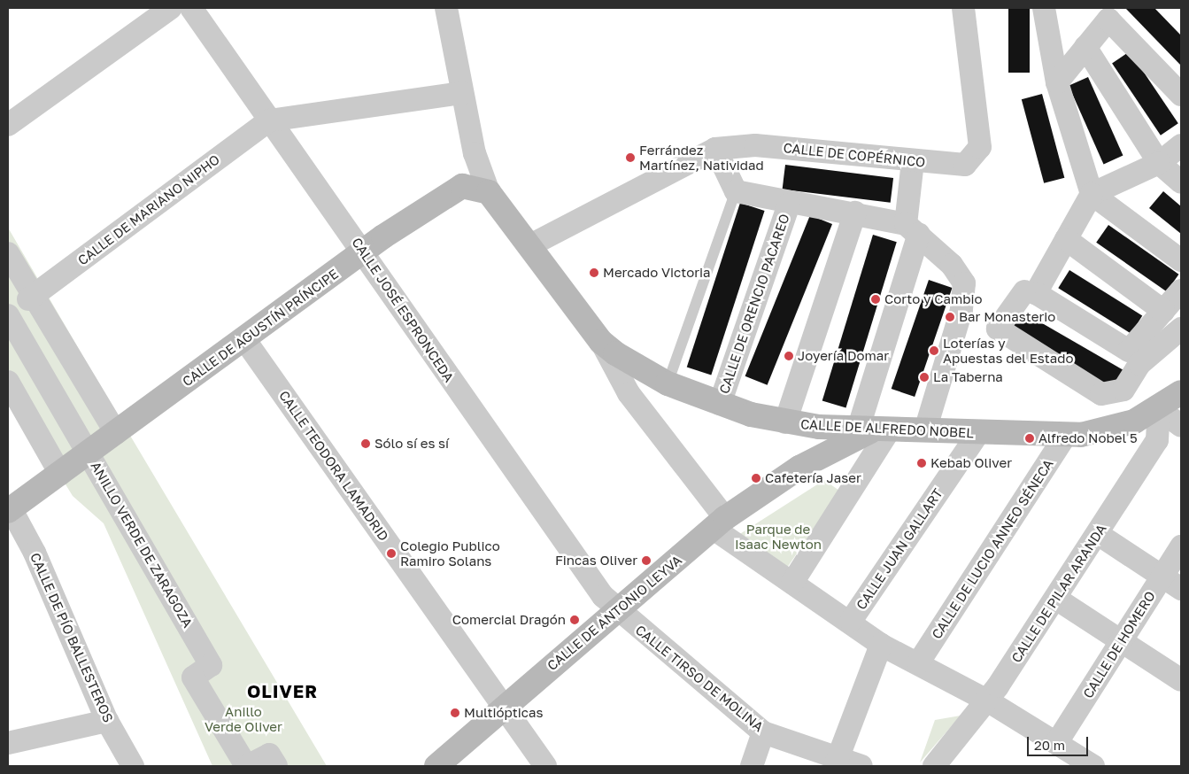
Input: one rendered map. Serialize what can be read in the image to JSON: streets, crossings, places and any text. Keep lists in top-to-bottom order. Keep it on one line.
{"streets":{"street":["CALLE DE COPÉRNICO","CALLE DE MARIANO NIPHO","CALLE DE ORENCIO PACAREO","CALLE JOSÉ ESPRONCEDA","CALLE DE AGUSTÍN PRÍNCIPE","CALLE DE ALFREDO NOBEL","CALLE TEODORA LAMADRID","ANILLO VERDE DE ZARAGOZA","CALLE JUAN GALLART","CALLE DE LUCIO ANNEO SÉNECA","CALLE DE PILAR ARANDA","CALLE DE ANTONIO LEYVA","CALLE DE PÍO BALLESTEROS","CALLE DE HOMERO","CALLE TIRSO DE MOLINA"]},"crossings":[["CALLE DE COPÉRNICO","CALLE DE ALFREDO NOBEL"],["CALLE DE MARIANO NIPHO","CALLE JOSÉ ESPRONCEDA"],["CALLE DE ORENCIO PACAREO","CALLE DE ALFREDO NOBEL"],["CALLE JOSÉ ESPRONCEDA","CALLE DE AGUSTÍN PRÍNCIPE"],["CALLE JOSÉ ESPRONCEDA","CALLE DE ANTONIO LEYVA"],["CALLE JOSÉ ESPRONCEDA","CALLE TIRSO DE MOLINA"],["CALLE DE AGUSTÍN PRÍNCIPE","CALLE TEODORA LAMADRID"],["CALLE DE AGUSTÍN PRÍNCIPE","ANILLO VERDE DE ZARAGOZA"],["CALLE DE AGUSTÍN PRÍNCIPE","CALLE DE PÍO BALLESTEROS"],["CALLE DE ALFREDO NOBEL","CALLE JUAN GALLART"],["CALLE DE ALFREDO NOBEL","CALLE DE LUCIO ANNEO SÉNECA"],["CALLE DE ALFREDO NOBEL","CALLE DE PILAR ARANDA"],["CALLE DE ALFREDO NOBEL","CALLE DE ANTONIO LEYVA"],["CALLE TEODORA LAMADRID","CALLE DE ANTONIO LEYVA"],["CALLE DE ANTONIO LEYVA","CALLE TIRSO DE MOLINA"]],"districts":["OLIVER"],"parks":["Parque de Isaac Newton","Anillo Verde Oliver"],"places":["Ferrández Martínez, Natividad","Mercado Victoria","Corto y Cambio","Bar Monasterio","Loterías y Apuestas del Estado","Joyería Domar","La Taberna","Alfredo Nobel 5","Sólo sí es sí","Kebab Oliver","Cafetería Jaser","Colegio Publico Ramiro Solans","Fincas Oliver","Comercial Dragón","Multiópticas"],"scale_bar":"20 m"}
